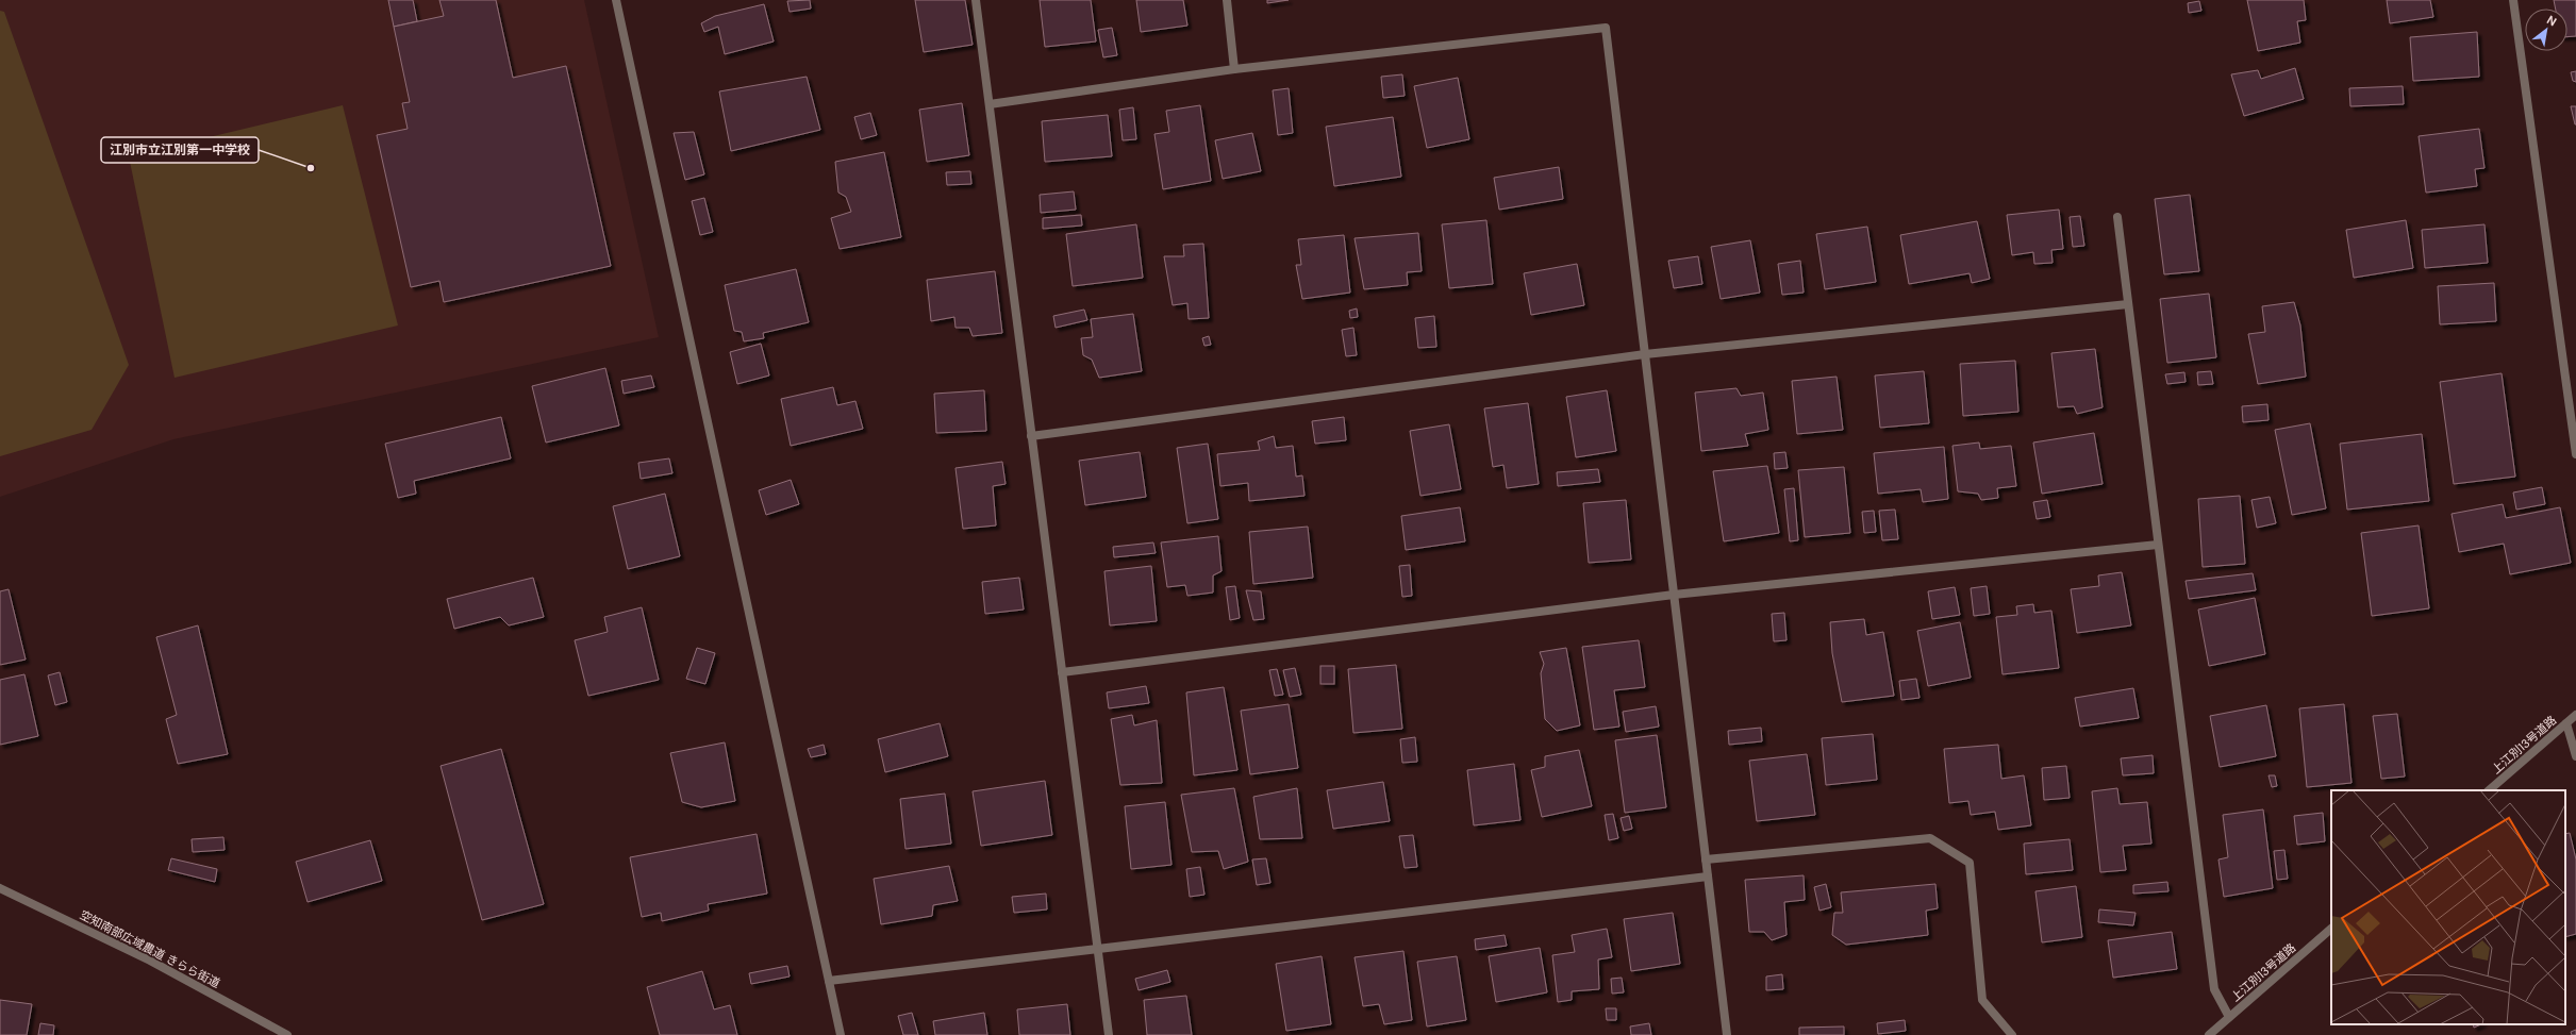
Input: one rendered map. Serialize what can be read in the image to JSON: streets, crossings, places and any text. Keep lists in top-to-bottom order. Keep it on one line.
{"streets":{"street":["上江別13号道路","空知南部広域農道 きらら街道"]},"places":["江別市立江別第一中学校"],"north":"top right"}
